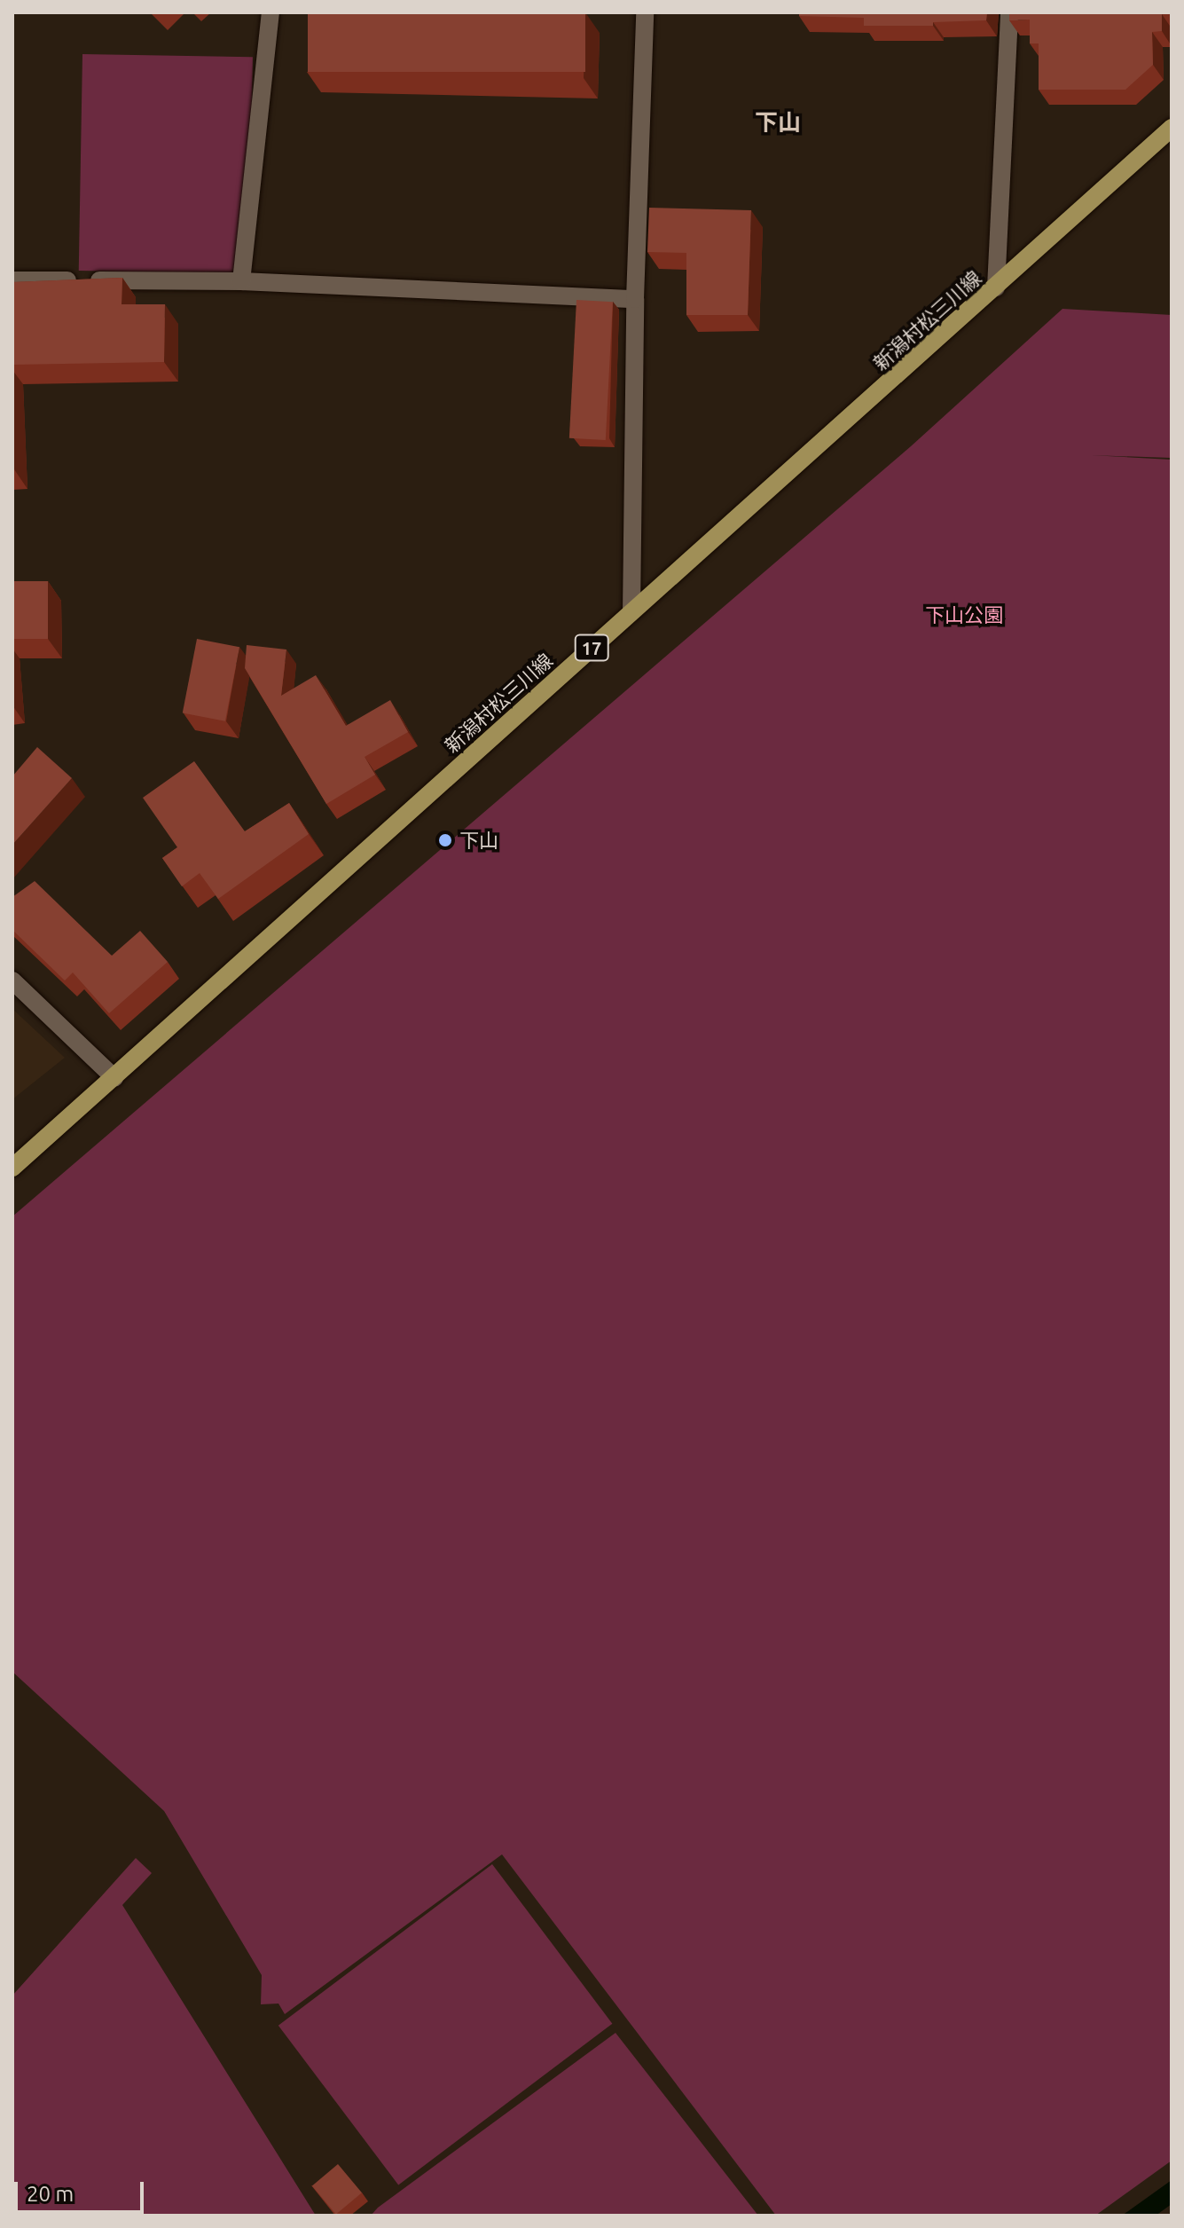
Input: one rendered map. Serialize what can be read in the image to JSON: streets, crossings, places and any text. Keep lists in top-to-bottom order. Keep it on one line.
{"streets":{"main road":["新潟村松三川線","17"]},"districts":["下山"],"parks":["下山公園"],"places":["下山"],"scale_bar":"20 m"}
